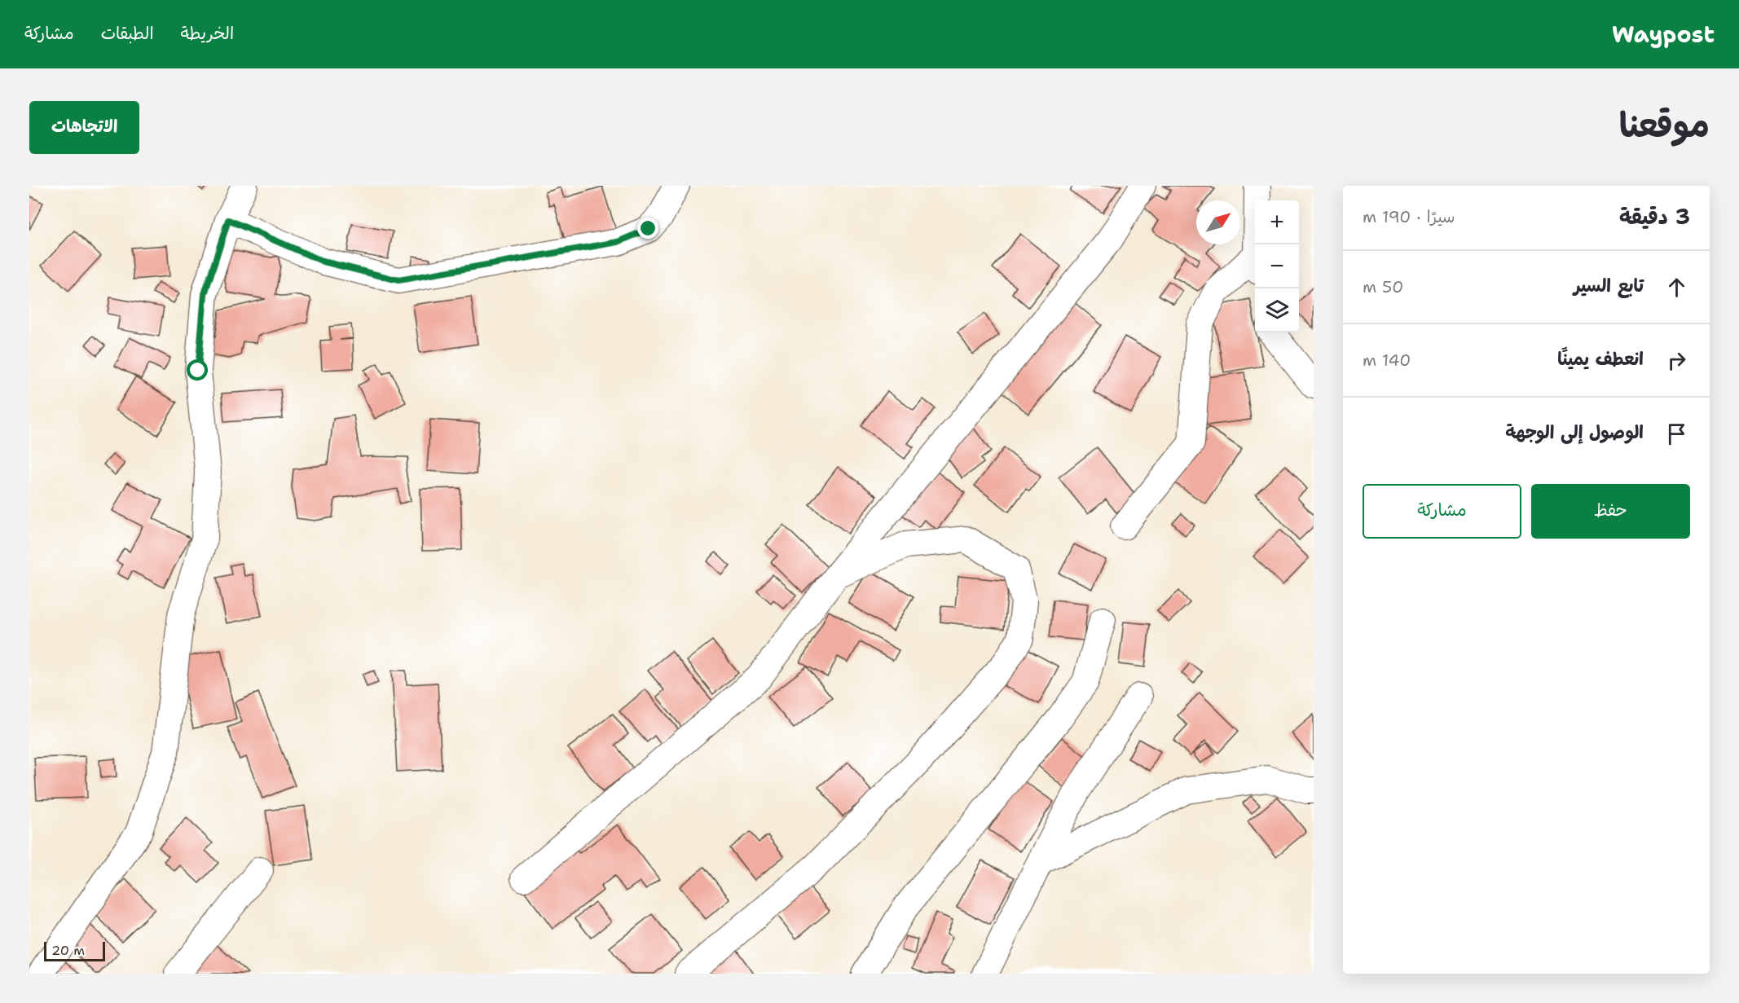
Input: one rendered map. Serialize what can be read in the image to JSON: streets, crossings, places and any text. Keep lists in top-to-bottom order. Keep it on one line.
{"scale_bar":"20 m","north":"top right","page":{"header":"Waypost","nav":["الخريطة","الطبقات","مشاركة"],"title":"موقعنا","buttons":["الاتجاهات",["حفظ","مشاركة"]],"heading":["3 دقيقة","سيرًا · 190 m"],"map_buttons":["+","−"],"list":[["تابع السير","50 m"],["انعطف يمينًا","140 m"],"الوصول إلى الوجهة"],"scale":"20 m"}}
